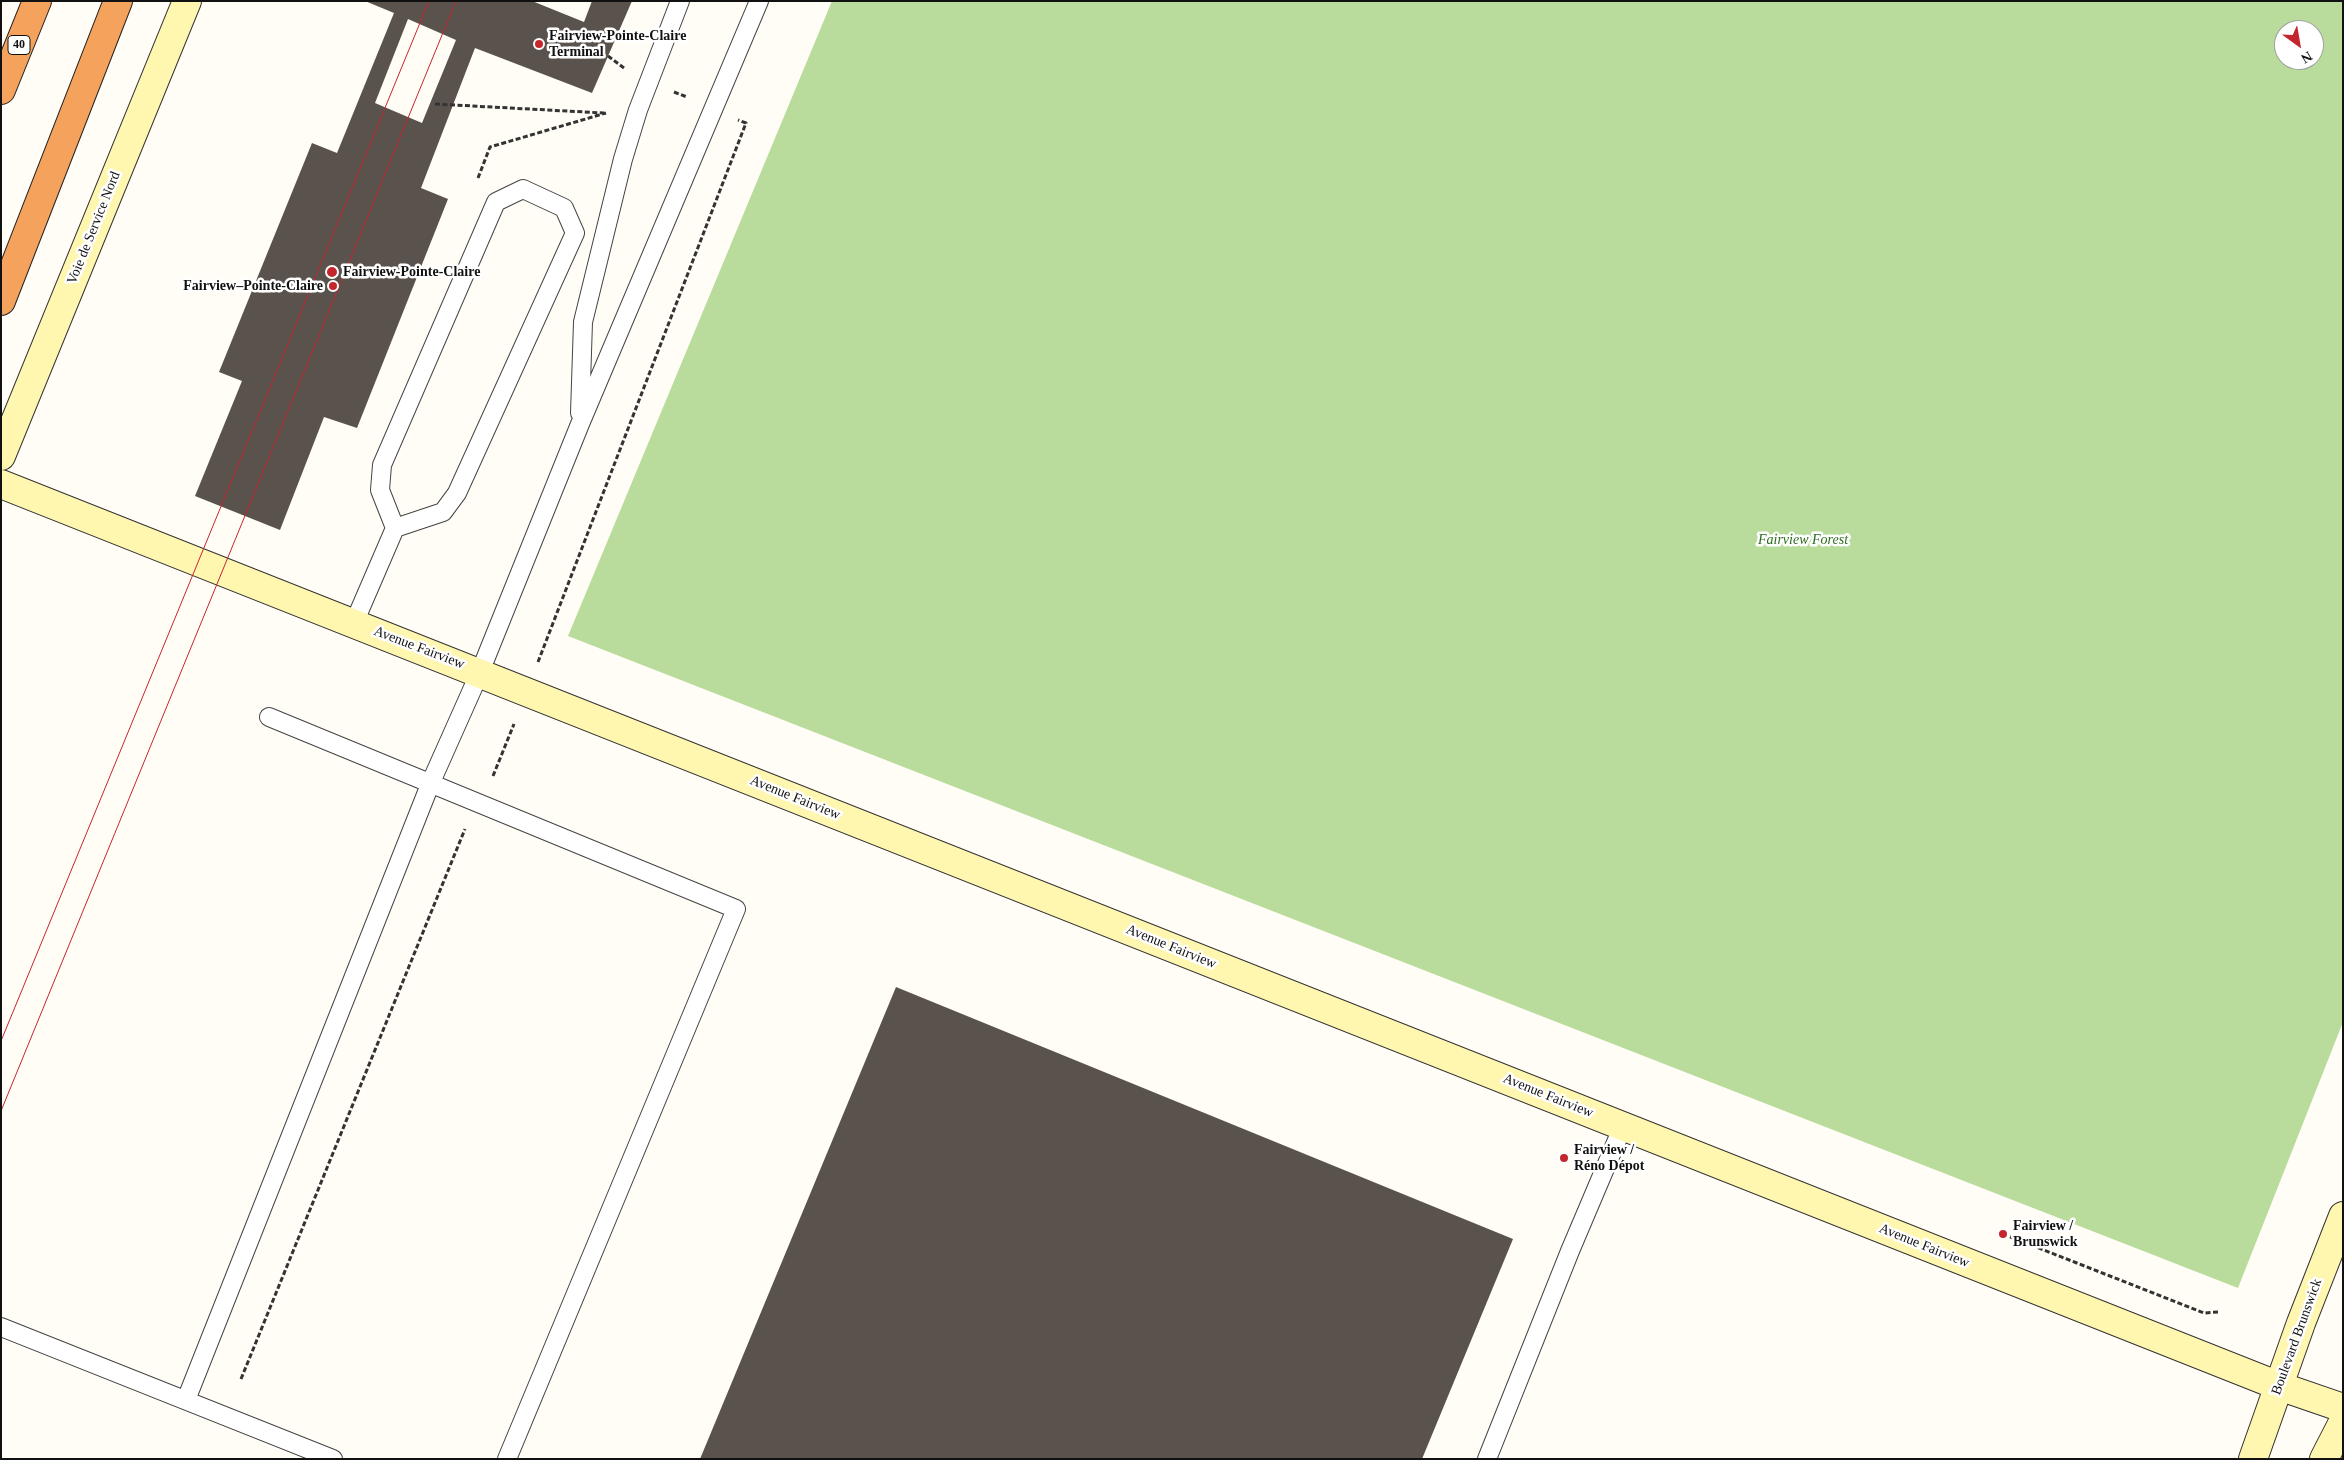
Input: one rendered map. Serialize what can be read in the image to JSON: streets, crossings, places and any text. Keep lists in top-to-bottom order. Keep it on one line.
{"streets":{"highway":["40"],"street":["Voie de Service Nord","Avenue Fairview","Boulevard Brunswick"]},"crossings":[["Avenue Fairview","Boulevard Brunswick"]],"parks":["Fairview Forest"],"places":["Fairview-Pointe-Claire Terminal","Fairview-Pointe-Claire","Fairview–Pointe-Claire","Fairview / Réno Dépot","Fairview / Brunswick"],"north":"bottom right"}
